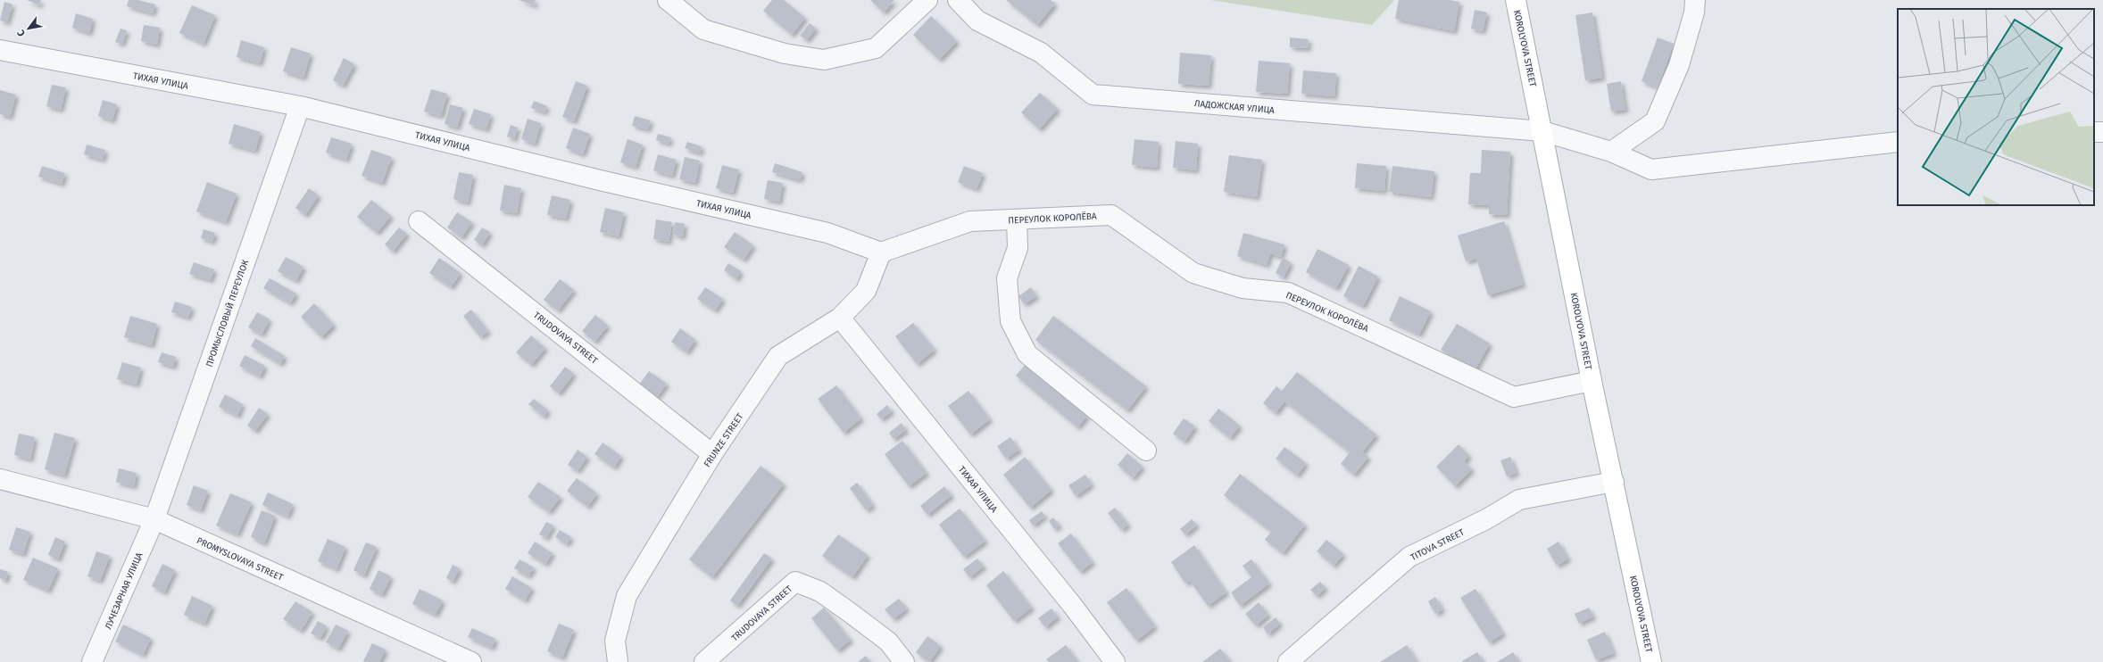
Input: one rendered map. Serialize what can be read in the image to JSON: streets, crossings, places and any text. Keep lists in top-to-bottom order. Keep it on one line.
{"streets":{"main road":["KOROLYOVA STREET"],"street":["ТИХАЯ УЛИЦА","ЛАДОЖСКАЯ УЛИЦА","ПЕРЕУЛОК КОРОЛЁВА","ПРОМЫСЛОВЫЙ ПЕРЕУЛОК","TRUDOVAYA STREET","FRUNZE STREET","TITOVA STREET","PROMYSLOVAYA STREET","ЛУЧЕЗАРНАЯ УЛИЦА"]},"crossings":[["KOROLYOVA STREET","ЛАДОЖСКАЯ УЛИЦА"],["KOROLYOVA STREET","ПЕРЕУЛОК КОРОЛЁВА"],["KOROLYOVA STREET","TITOVA STREET"],["ТИХАЯ УЛИЦА","ПЕРЕУЛОК КОРОЛЁВА"],["ТИХАЯ УЛИЦА","ПРОМЫСЛОВЫЙ ПЕРЕУЛОК"],["ТИХАЯ УЛИЦА","FRUNZE STREET"],["ПЕРЕУЛОК КОРОЛЁВА","FRUNZE STREET"],["ПРОМЫСЛОВЫЙ ПЕРЕУЛОК","PROMYSLOVAYA STREET"],["ПРОМЫСЛОВЫЙ ПЕРЕУЛОК","ЛУЧЕЗАРНАЯ УЛИЦА"],["TRUDOVAYA STREET","FRUNZE STREET"],["PROMYSLOVAYA STREET","ЛУЧЕЗАРНАЯ УЛИЦА"]],"north":"bottom left"}
